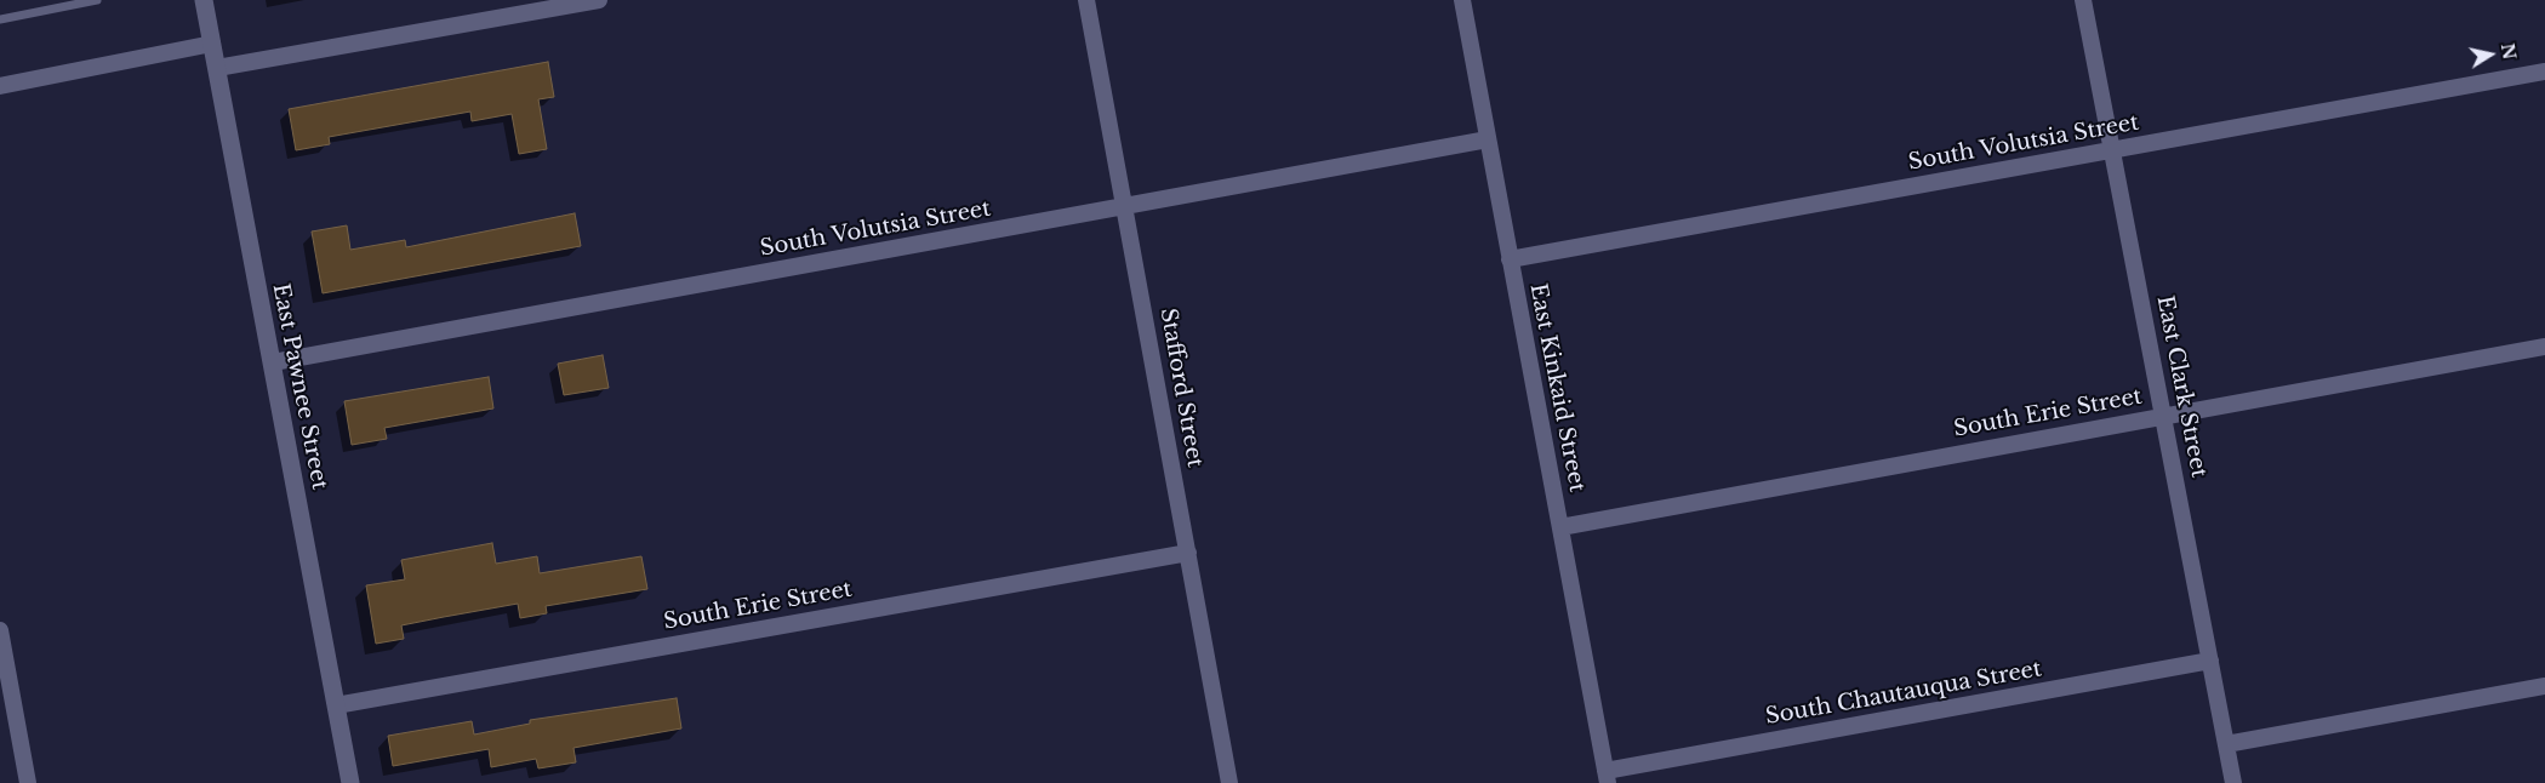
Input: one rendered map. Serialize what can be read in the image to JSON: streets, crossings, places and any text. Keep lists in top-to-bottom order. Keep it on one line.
{"streets":{"main road":["East Pawnee Street"],"street":["South Volutsia Street","East Clark Street","Stafford Street","East Kinkaid Street","South Erie Street","South Chautauqua Street"]},"crossings":[["South Volutsia Street","East Pawnee Street"],["South Volutsia Street","East Clark Street"],["South Volutsia Street","Stafford Street"],["South Volutsia Street","East Kinkaid Street"],["East Pawnee Street","South Erie Street"],["East Clark Street","South Erie Street"],["East Clark Street","South Chautauqua Street"],["Stafford Street","South Erie Street"],["East Kinkaid Street","South Erie Street"],["East Kinkaid Street","South Chautauqua Street"]],"north":"right"}
